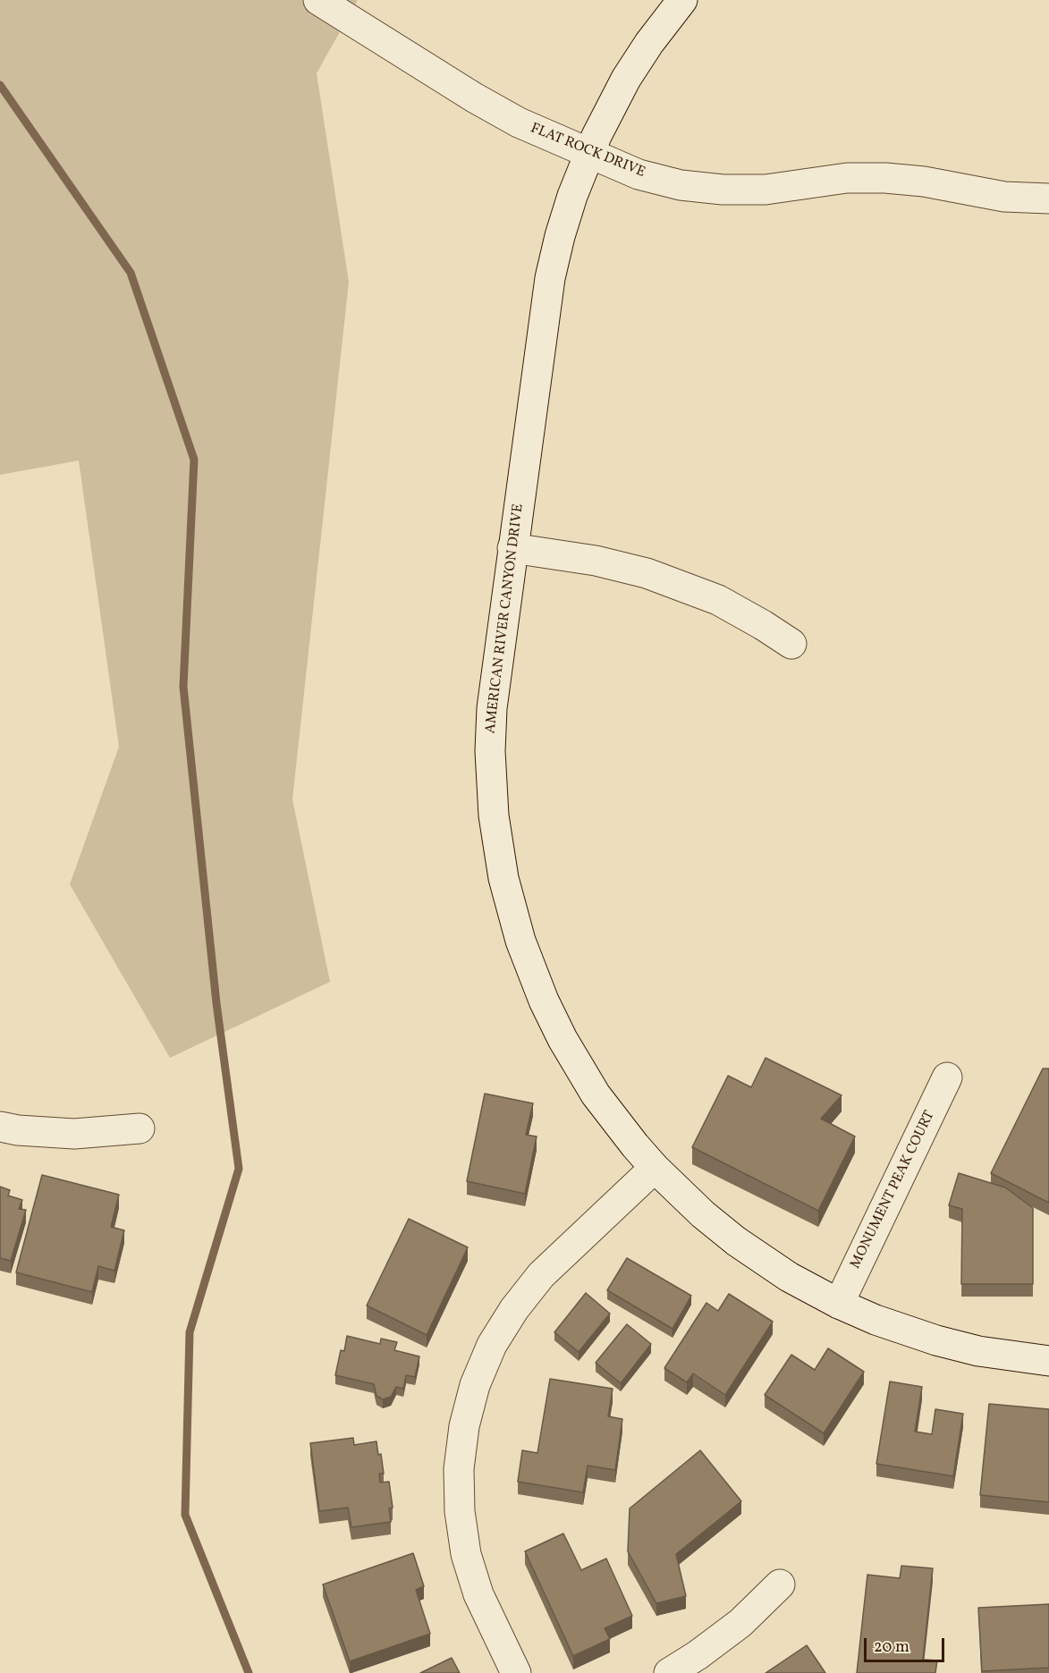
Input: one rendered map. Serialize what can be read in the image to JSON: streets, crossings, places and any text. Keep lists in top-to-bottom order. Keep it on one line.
{"streets":{"street":["FLAT ROCK DRIVE","AMERICAN RIVER CANYON DRIVE","MONUMENT PEAK COURT"]},"crossings":[["FLAT ROCK DRIVE","AMERICAN RIVER CANYON DRIVE"],["AMERICAN RIVER CANYON DRIVE","MONUMENT PEAK COURT"]],"scale_bar":"20 m"}
